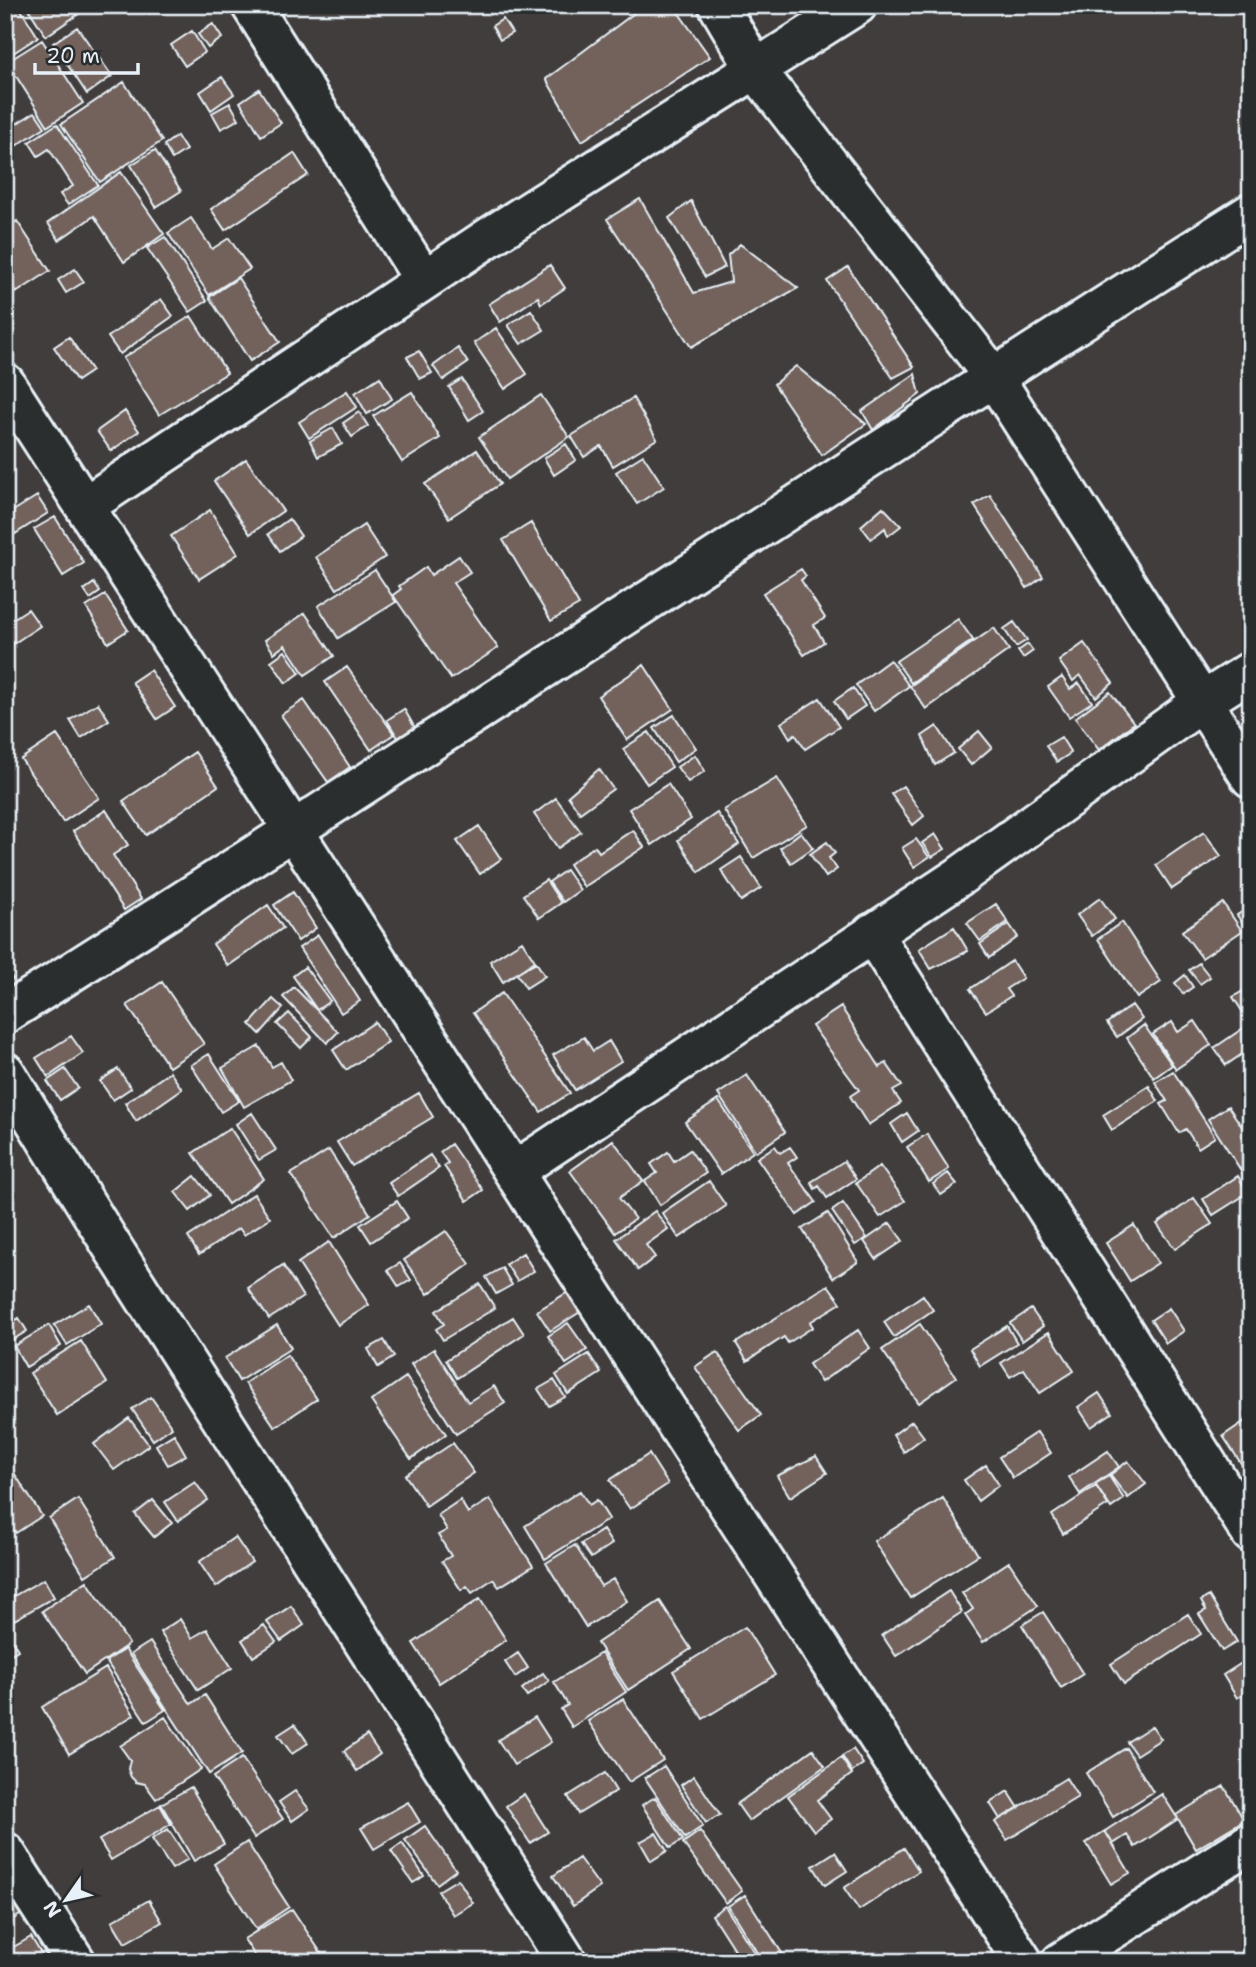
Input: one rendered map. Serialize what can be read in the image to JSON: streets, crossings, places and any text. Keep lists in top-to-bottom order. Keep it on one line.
{"scale_bar":"20 m","north":"bottom left"}
